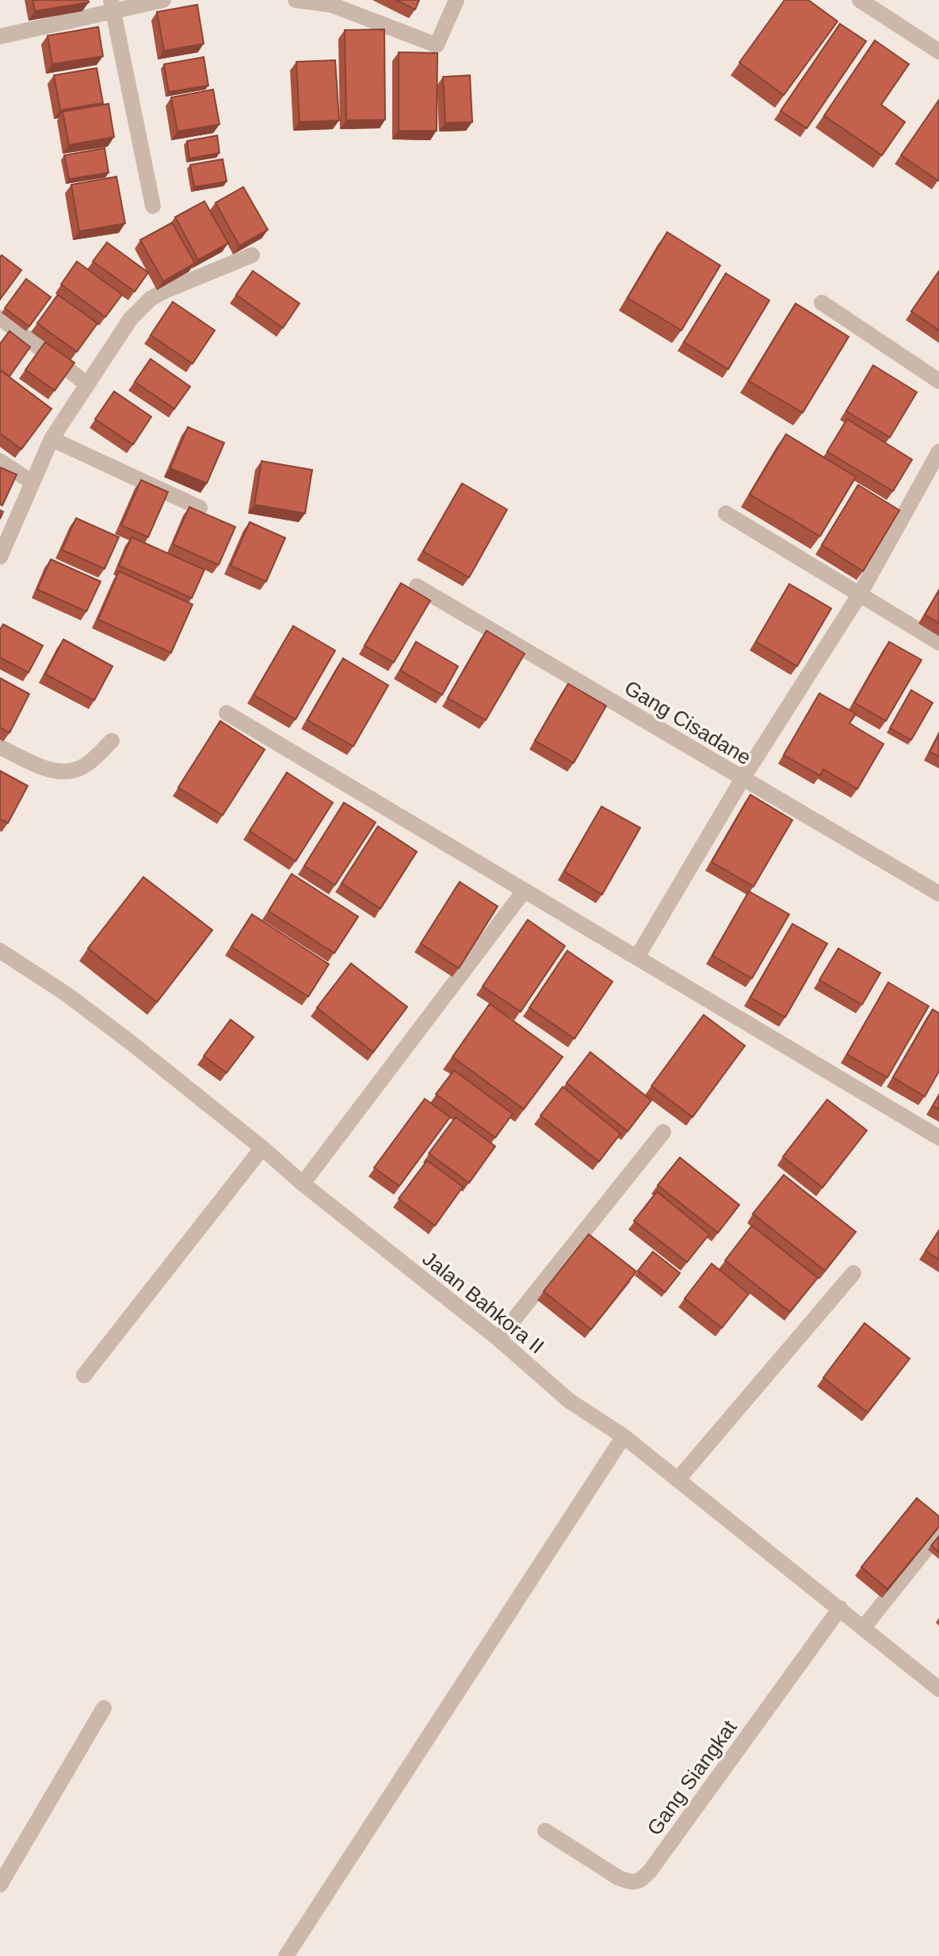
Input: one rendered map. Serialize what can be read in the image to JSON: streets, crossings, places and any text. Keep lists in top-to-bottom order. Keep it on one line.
{"streets":{"street":["Gang Cisadane","Jalan Bahkora II","Gang Siangkat"]},"crossings":[["Jalan Bahkora II","Gang Siangkat"]]}
